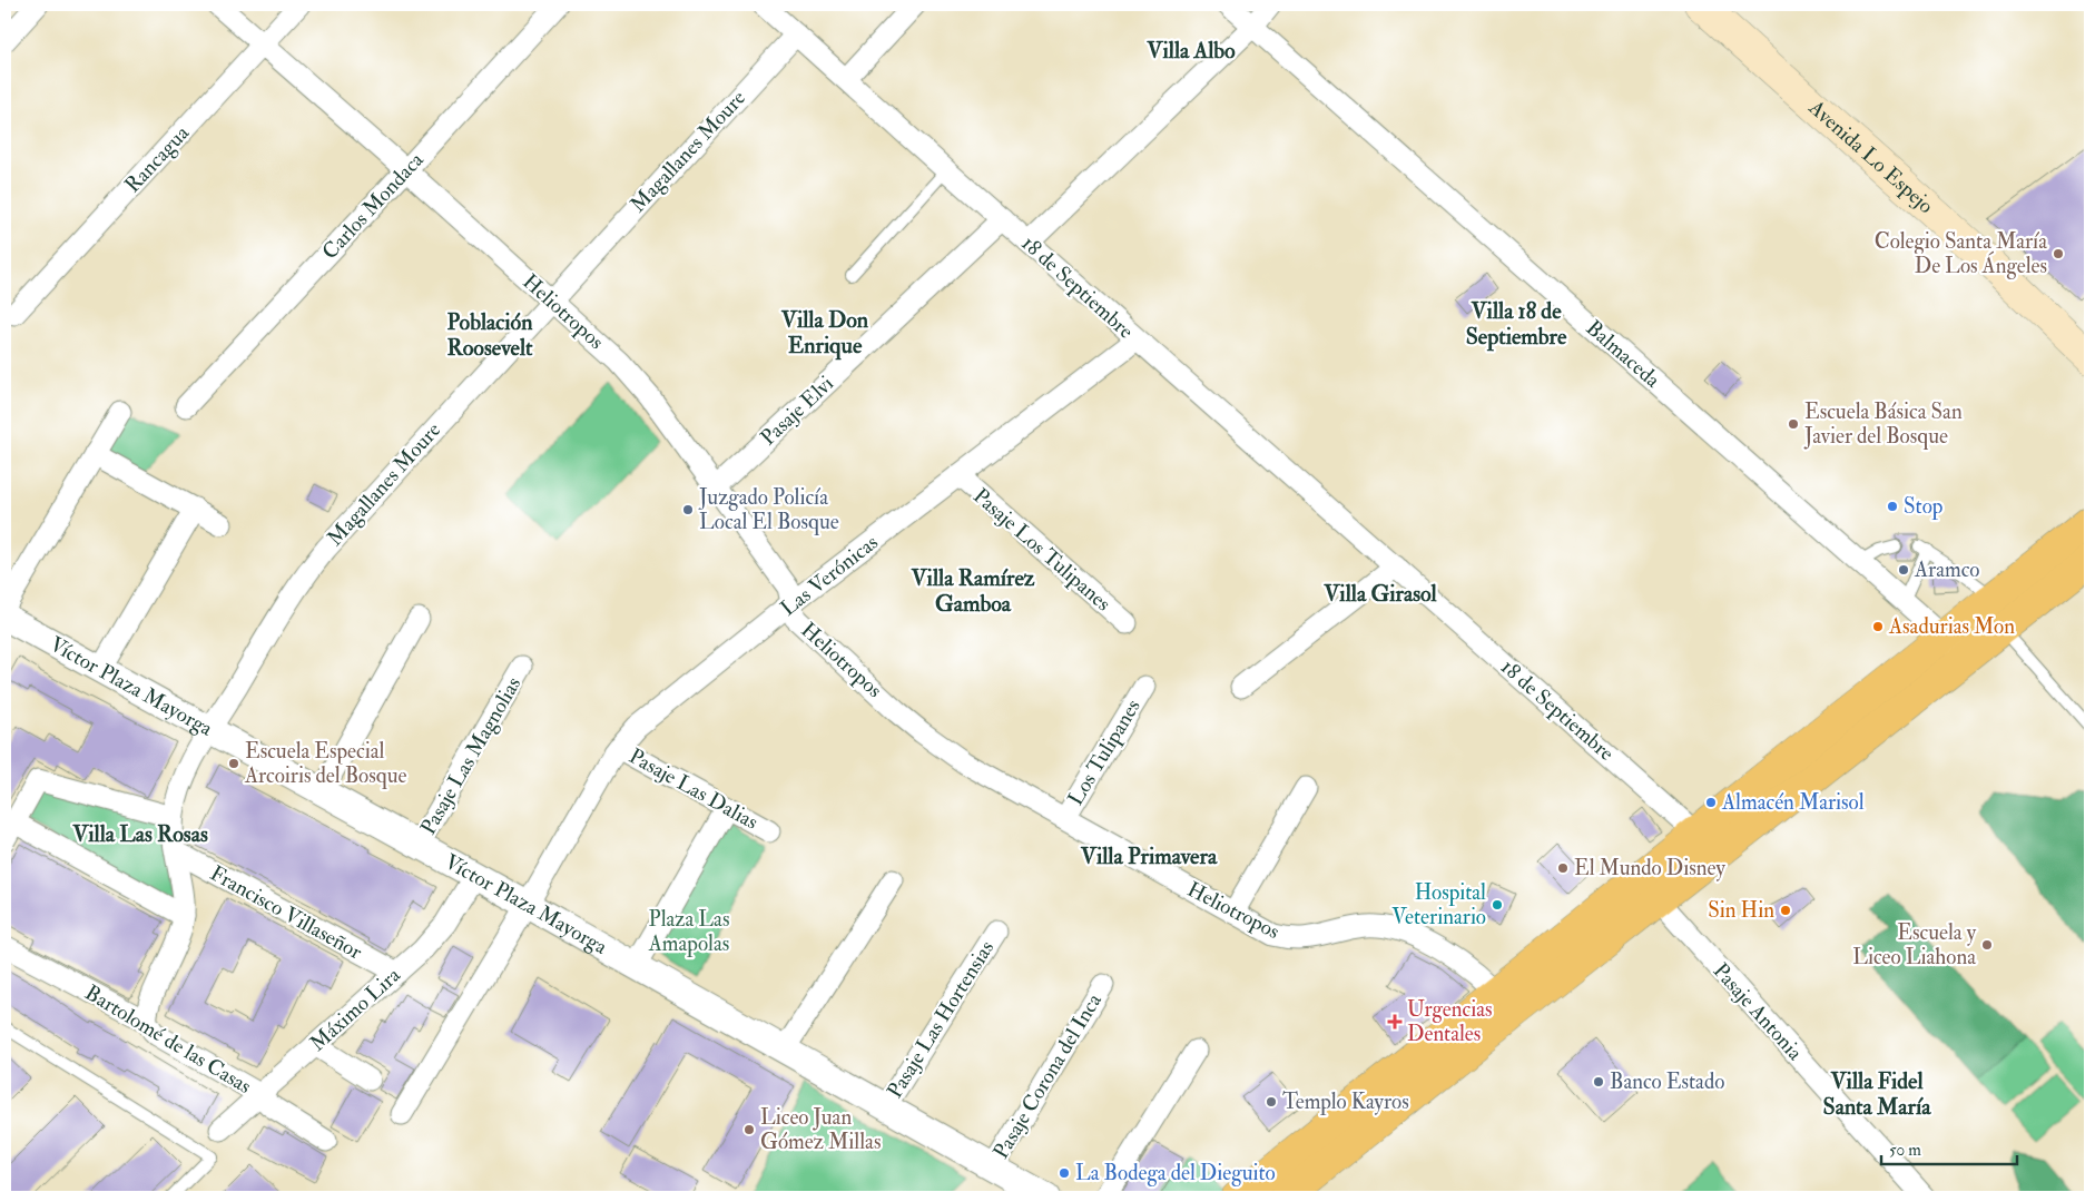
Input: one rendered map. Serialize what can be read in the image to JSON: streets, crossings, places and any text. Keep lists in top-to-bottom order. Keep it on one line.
{"streets":{"main road":["Avenida Lo Espejo"],"street":["Magallanes Moure","Rancagua","Carlos Mondaca","18 de Septiembre","Heliotropos","Balmaceda","Pasaje Elvi","Pasaje Los Tulipanes","Las Verónicas","Víctor Plaza Mayorga","Los Tulipanes","Pasaje Las Magnolias","Pasaje Las Dalias","Francisco Villaseñor","Máximo Lira","Pasaje Antonia","Pasaje Las Hortensias","Bartolomé de las Casas","Pasaje Corona del Inca"]},"crossings":[["Magallanes Moure","18 de Septiembre"],["Magallanes Moure","Heliotropos"],["Magallanes Moure","Víctor Plaza Mayorga"],["Magallanes Moure","Francisco Villaseñor"],["Magallanes Moure","Bartolomé de las Casas"],["Rancagua","Heliotropos"],["Carlos Mondaca","Heliotropos"],["18 de Septiembre","Pasaje Elvi"],["18 de Septiembre","Las Verónicas"],["Heliotropos","Pasaje Elvi"],["Heliotropos","Las Verónicas"],["Heliotropos","Los Tulipanes"],["Pasaje Los Tulipanes","Las Verónicas"],["Las Verónicas","Víctor Plaza Mayorga"],["Las Verónicas","Pasaje Las Dalias"],["Víctor Plaza Mayorga","Pasaje Las Magnolias"],["Víctor Plaza Mayorga","Máximo Lira"],["Víctor Plaza Mayorga","Pasaje Las Hortensias"],["Víctor Plaza Mayorga","Pasaje Corona del Inca"],["Francisco Villaseñor","Máximo Lira"],["Máximo Lira","Bartolomé de las Casas"]],"districts":["Villa Albo","Villa 18 de Septiembre","Villa Don Enrique","Población Roosevelt","Villa Ramírez Gamboa","Villa Girasol","Villa Las Rosas","Villa Primavera","Villa Fidel Santa María"],"parks":["Plaza Las Amapolas"],"places":{"other":["Colegio Santa María De Los Ángeles","Escuela Básica San Javier del Bosque","Stop","Juzgado Policía Local El Bosque","Aramco","Asadurias Mon","Escuela Especial Arcoiris del Bosque","Almacén Marisol","El Mundo Disney","Hospital Veterinario","Sin Hin","Escuela y Liceo Liahona","Banco Estado","Templo Kayros","Liceo Juan Gómez Millas","La Bodega del Dieguito"],"health":["Urgencias Dentales"]},"scale_bar":"50 m"}
